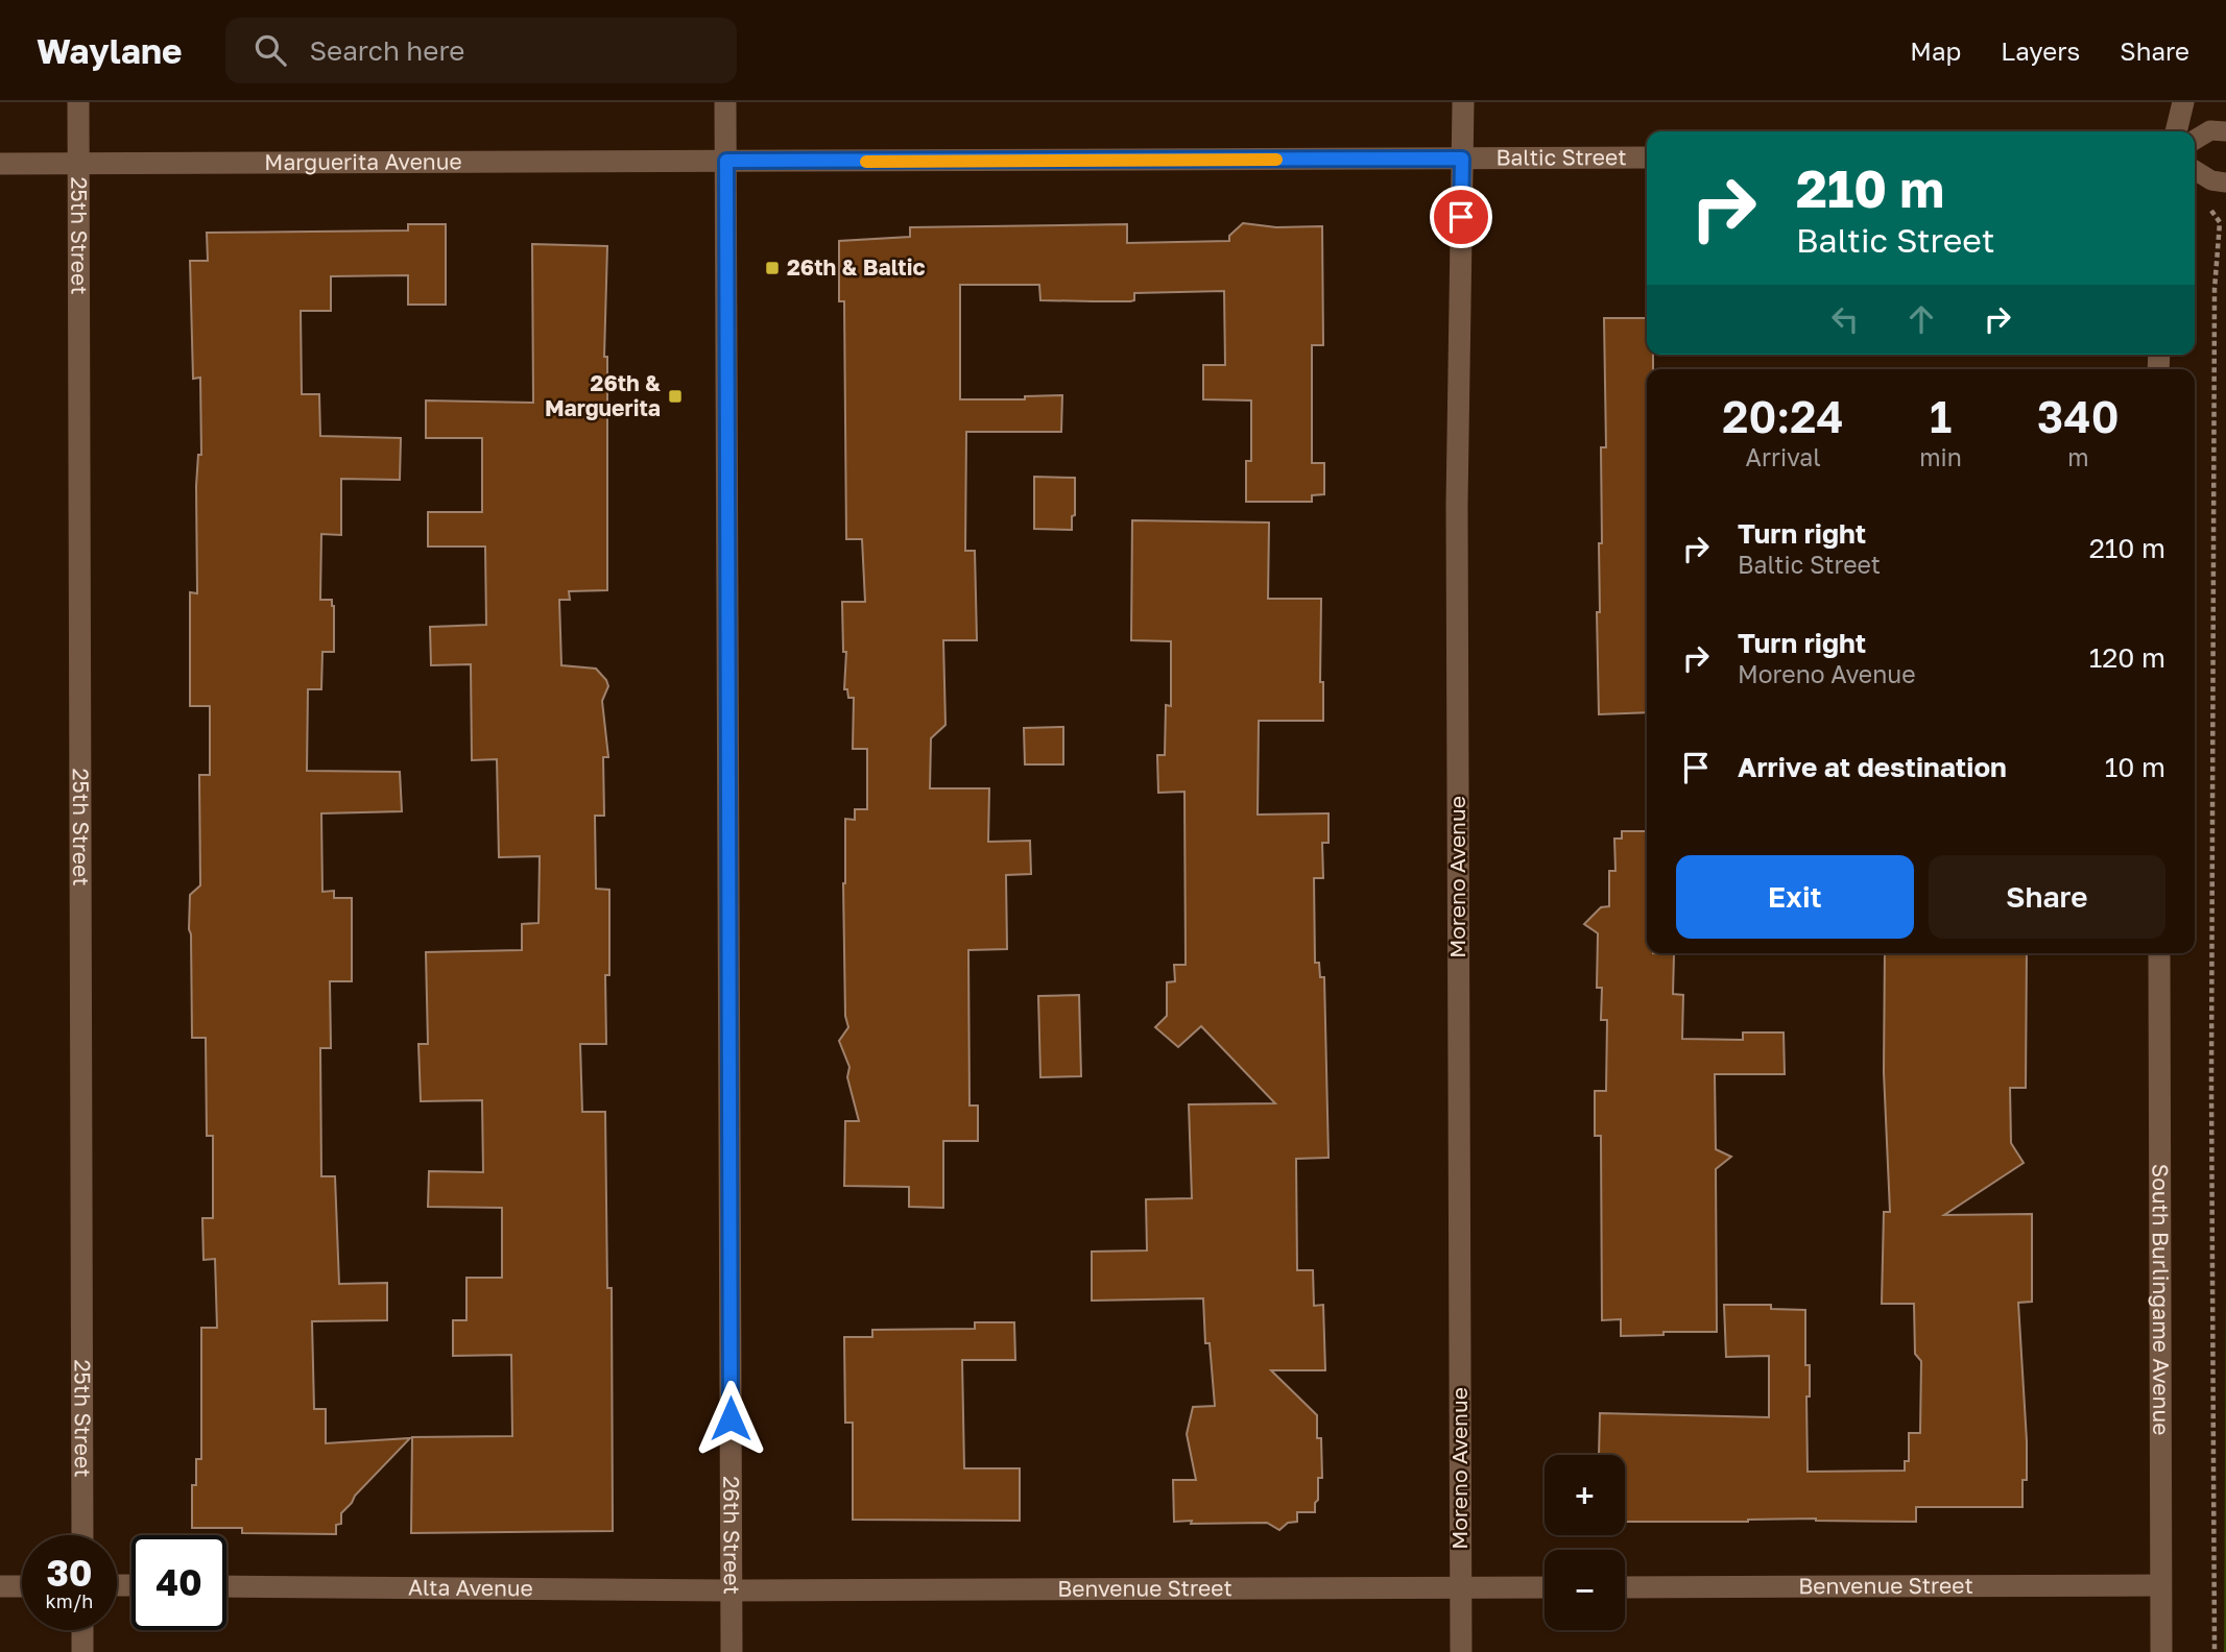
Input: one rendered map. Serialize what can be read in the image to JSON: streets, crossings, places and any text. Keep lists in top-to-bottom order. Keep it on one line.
{"streets":{"street":["Baltic Street","Marguerita Avenue","25th Street","Moreno Avenue","South Burlingame Avenue","26th Street","Benvenue Street","Alta Avenue"]},"crossings":[["Baltic Street","Marguerita Avenue"],["Baltic Street","Moreno Avenue"],["Baltic Street","26th Street"],["Marguerita Avenue","25th Street"],["Marguerita Avenue","26th Street"],["Moreno Avenue","Benvenue Street"],["South Burlingame Avenue","Benvenue Street"],["26th Street","Benvenue Street"],["26th Street","Alta Avenue"],["Benvenue Street","Alta Avenue"]],"places":{"transit":["26th & Baltic","26th & Marguerita"]},"page":{"header":"Waylane","search":"Search here","nav":["Map","Layers","Share"],"turn":["210 m","Baltic Street"],"eta":["20:24","Arrival","1","min","340","m"],"list":[{"name":"Turn right","note":"Baltic Street","value":"210 m"},{"name":"Turn right","note":"Moreno Avenue","value":"120 m"},{"name":"Arrive at destination","value":"10 m"}],"buttons":["Exit","Share"],"map_buttons":["+","−"],"speed":"30 km/h","limit":"40"}}
